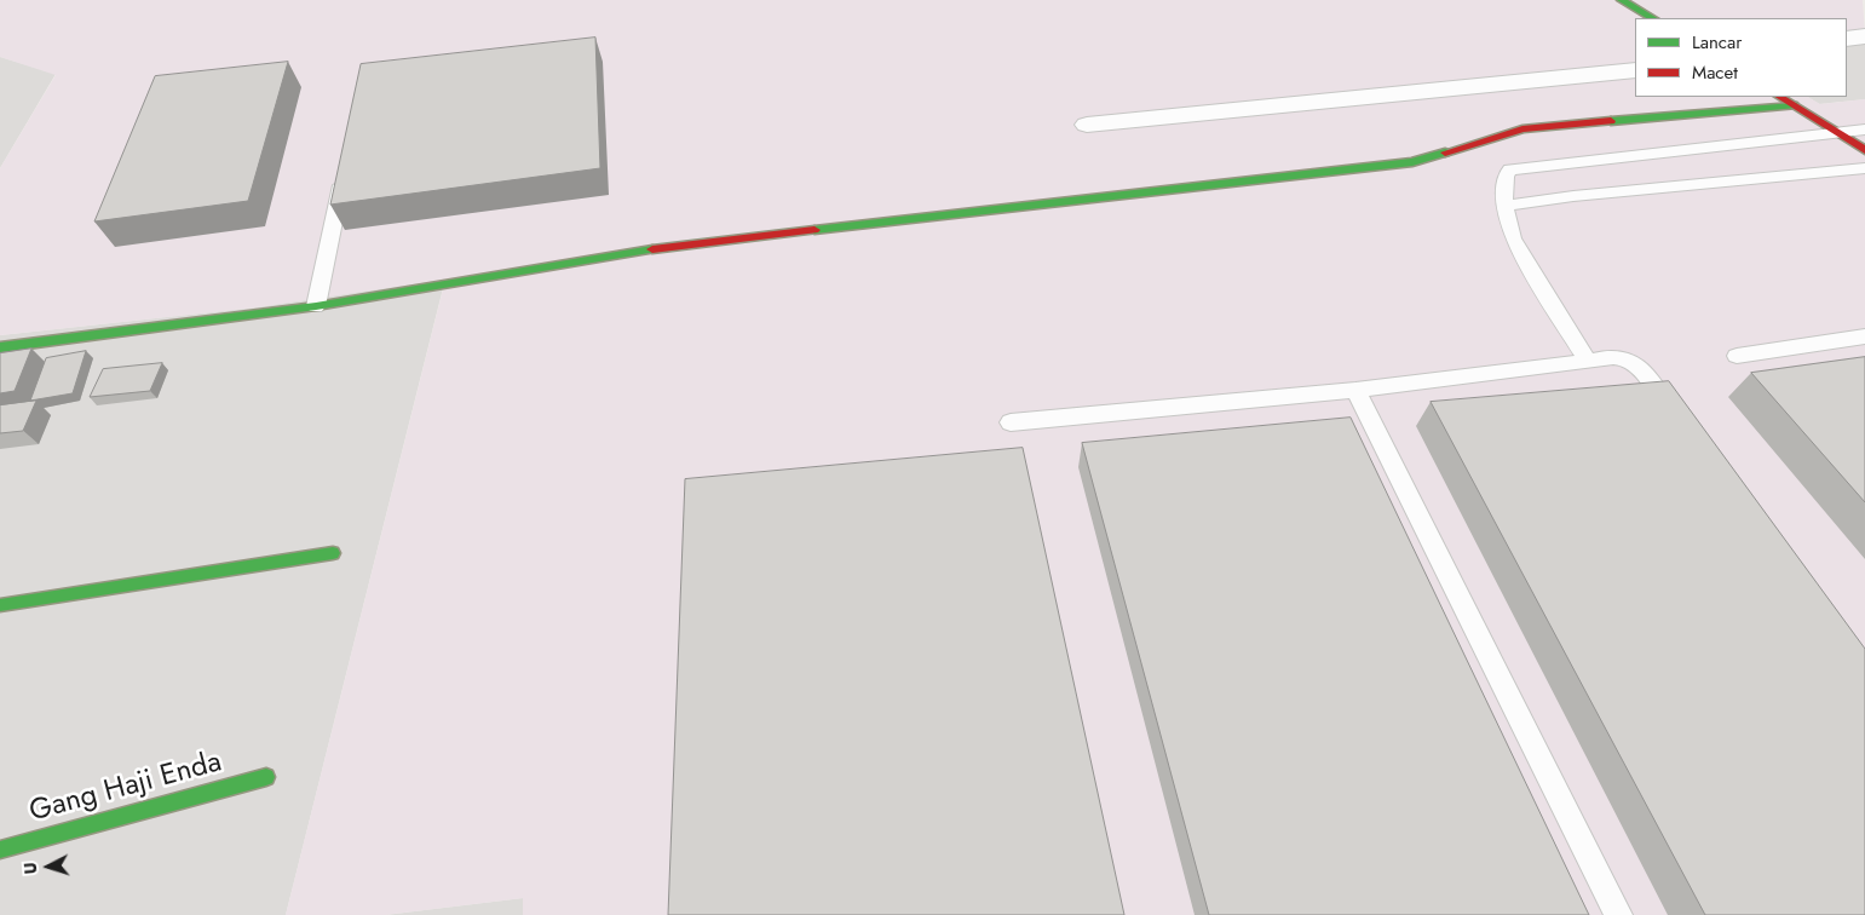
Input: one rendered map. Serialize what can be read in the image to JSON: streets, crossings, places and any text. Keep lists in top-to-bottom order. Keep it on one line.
{"streets":{"street":["Gang Haji Enda"]},"legend":["Lancar","Macet"],"north":"left"}
